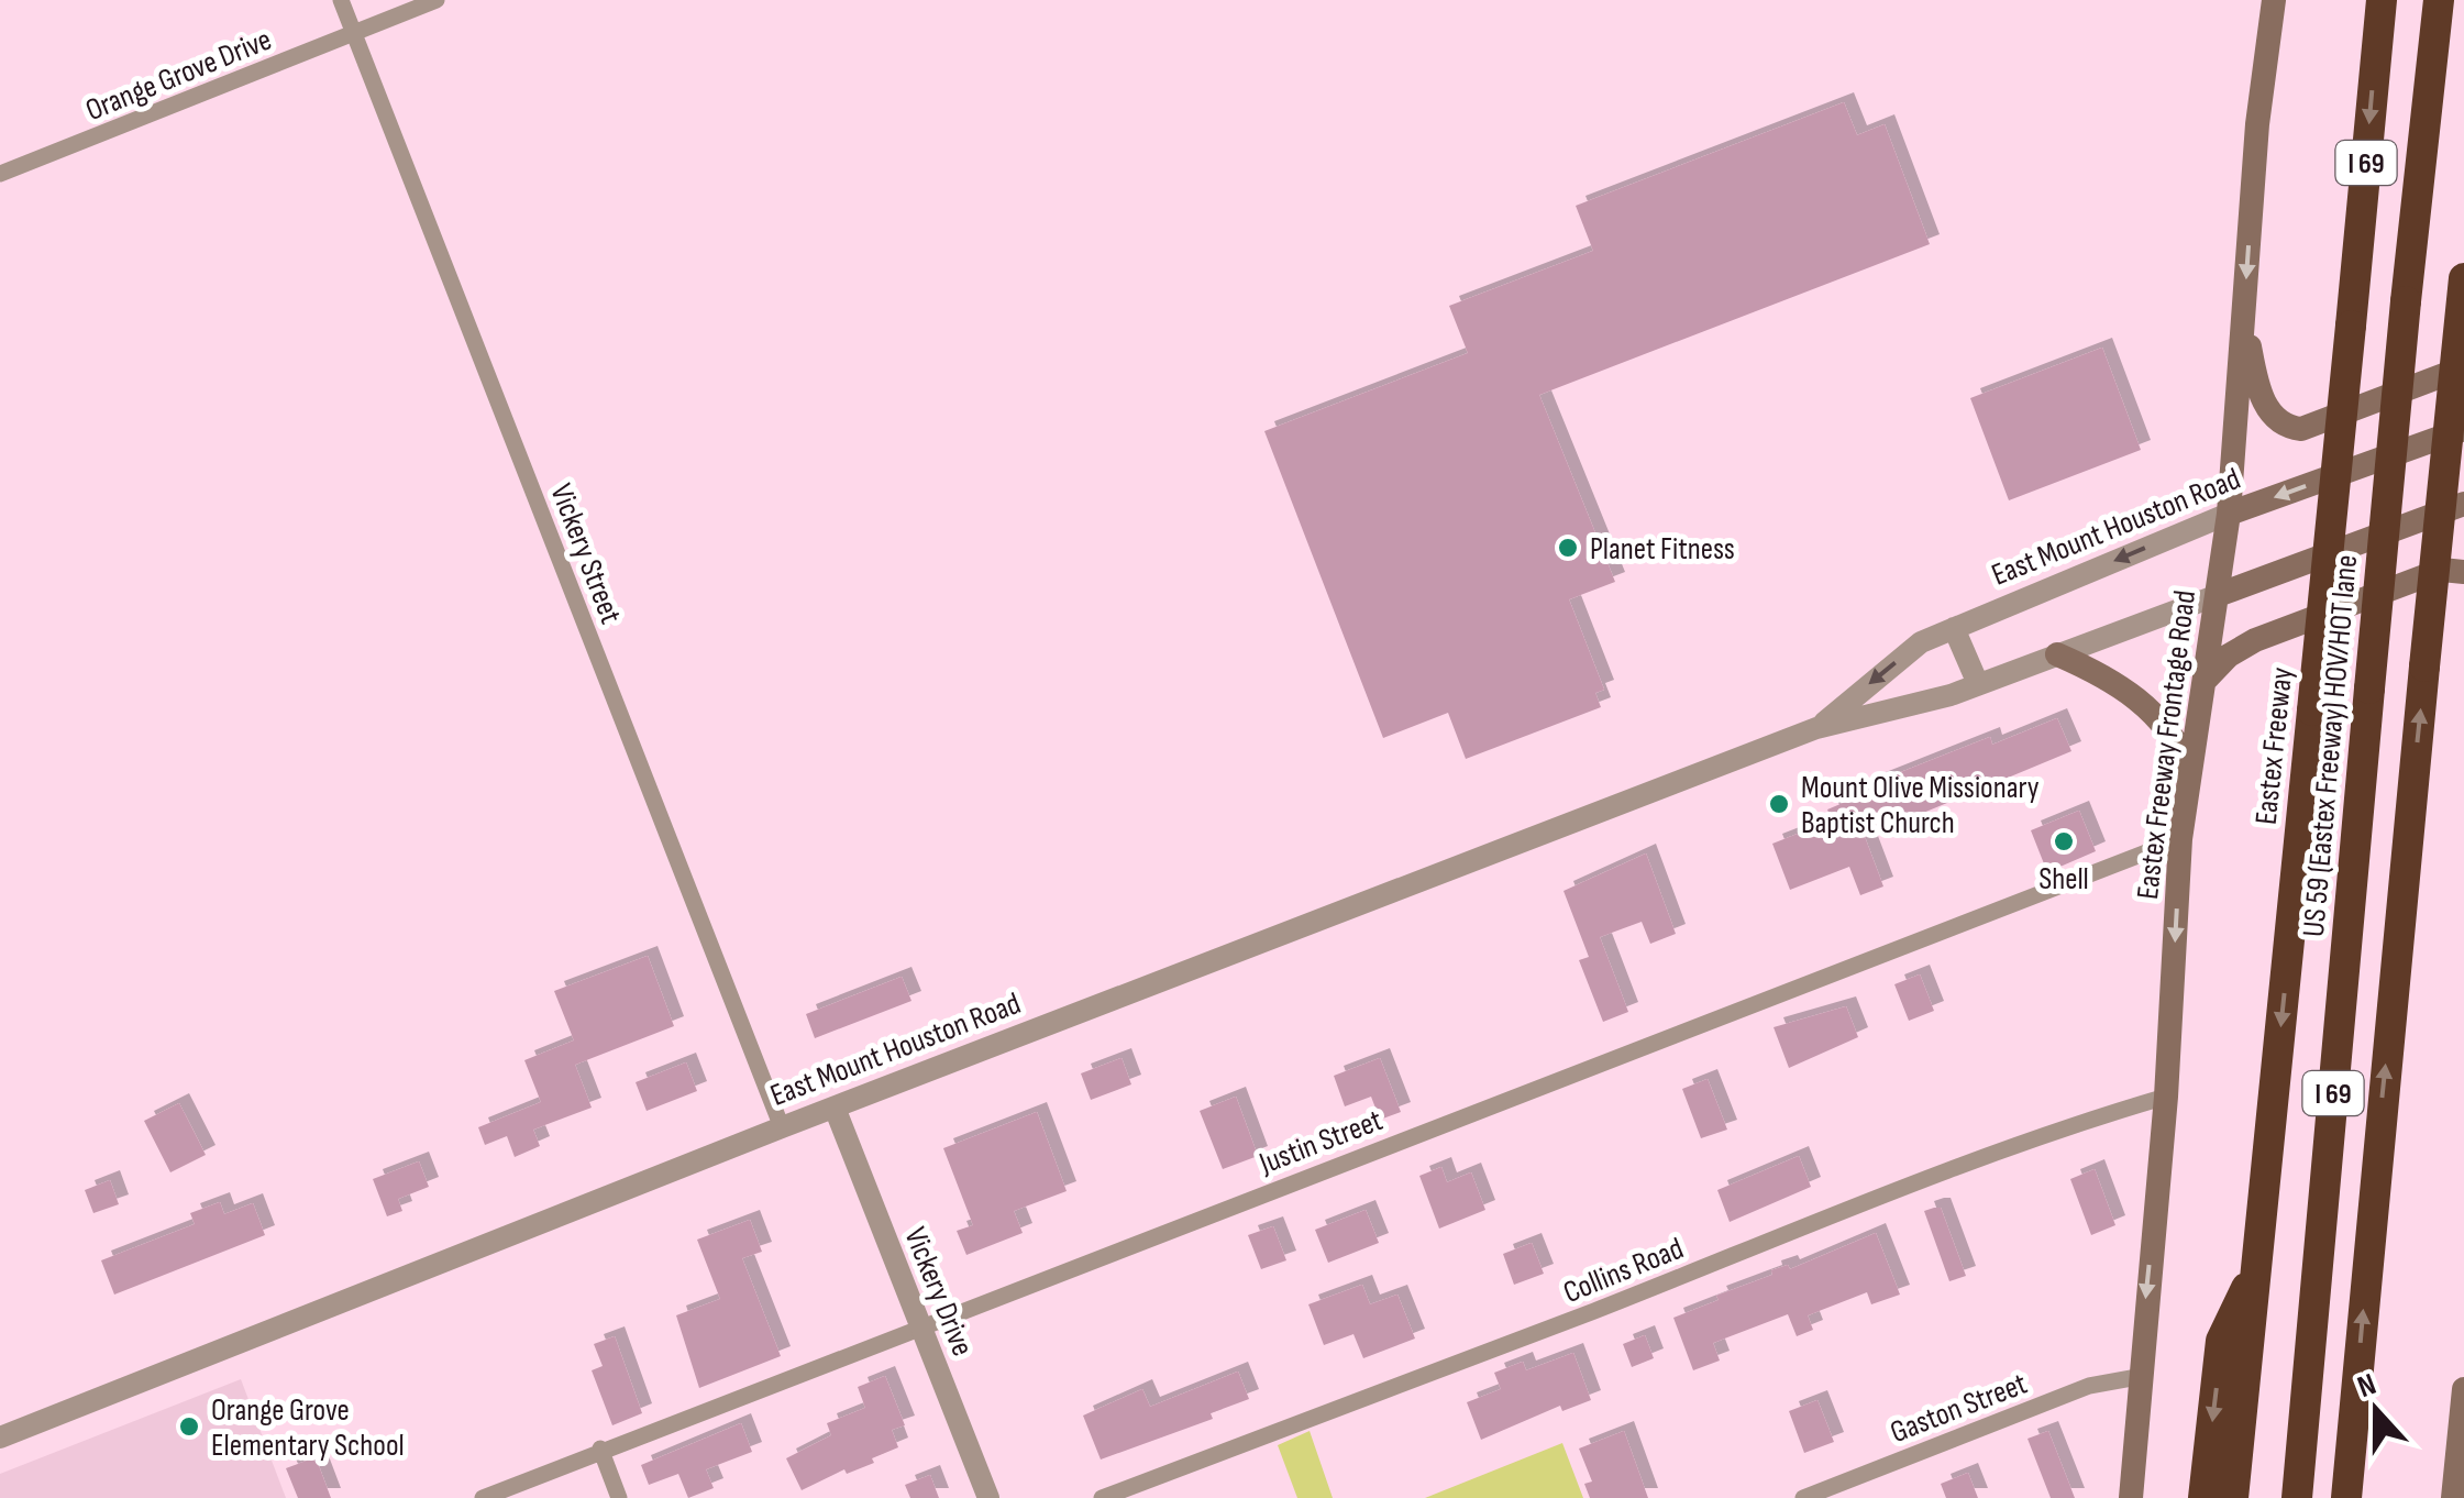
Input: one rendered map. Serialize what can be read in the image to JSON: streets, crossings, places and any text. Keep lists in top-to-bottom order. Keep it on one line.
{"streets":{"highway":["I 69","Eastex Freeway","US 59 (Eastex Freeway) HOV/HOT lane"],"main road":["East Mount Houston Road","Eastex Freeway Frontage Road"],"street":["Orange Grove Drive","Vickery Street","Justin Street","Collins Road","Vickery Drive","Gaston Street"]},"crossings":[["Orange Grove Drive","Vickery Street"],["East Mount Houston Road","Vickery Street"],["East Mount Houston Road","Eastex Freeway Frontage Road"],["East Mount Houston Road","Vickery Drive"],["Eastex Freeway Frontage Road","Justin Street"],["Eastex Freeway Frontage Road","Collins Road"],["Eastex Freeway Frontage Road","Gaston Street"],["Justin Street","Vickery Drive"]],"one_way":["Eastex Freeway Frontage Road"],"places":["Planet Fitness","Mount Olive Missionary Baptist Church","Shell","Orange Grove Elementary School"],"north":"top"}
